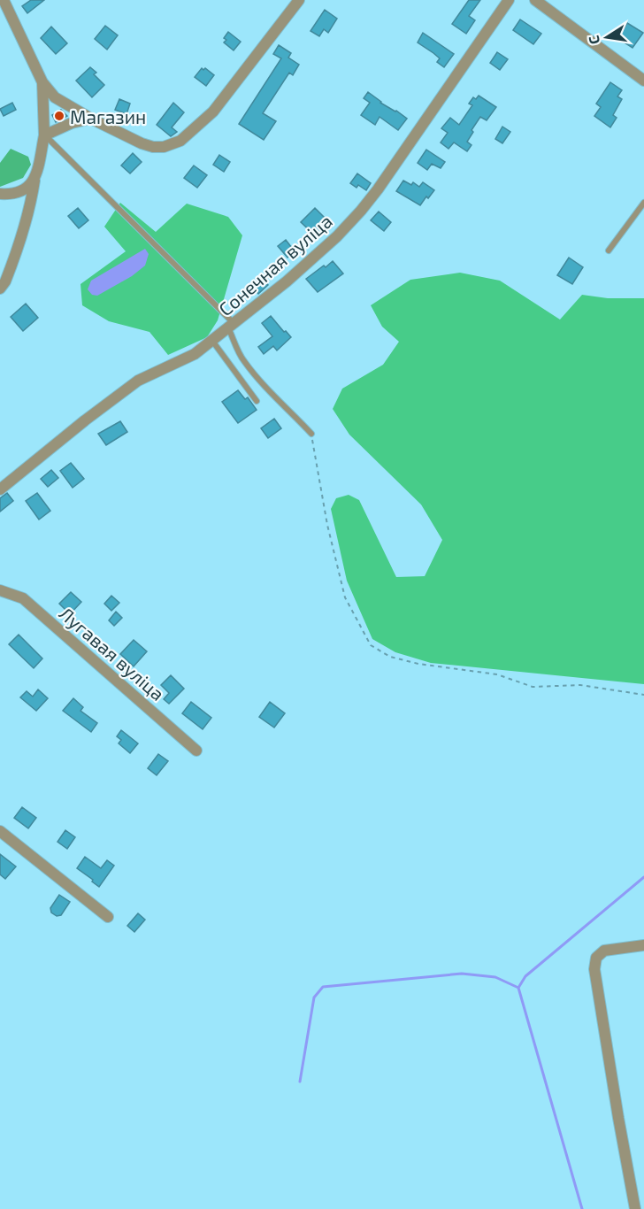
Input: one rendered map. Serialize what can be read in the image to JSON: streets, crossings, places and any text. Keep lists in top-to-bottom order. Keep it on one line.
{"streets":{"street":["Сонечная вуліца","Лугавая вуліца"]},"places":["Магазин"],"north":"left"}
